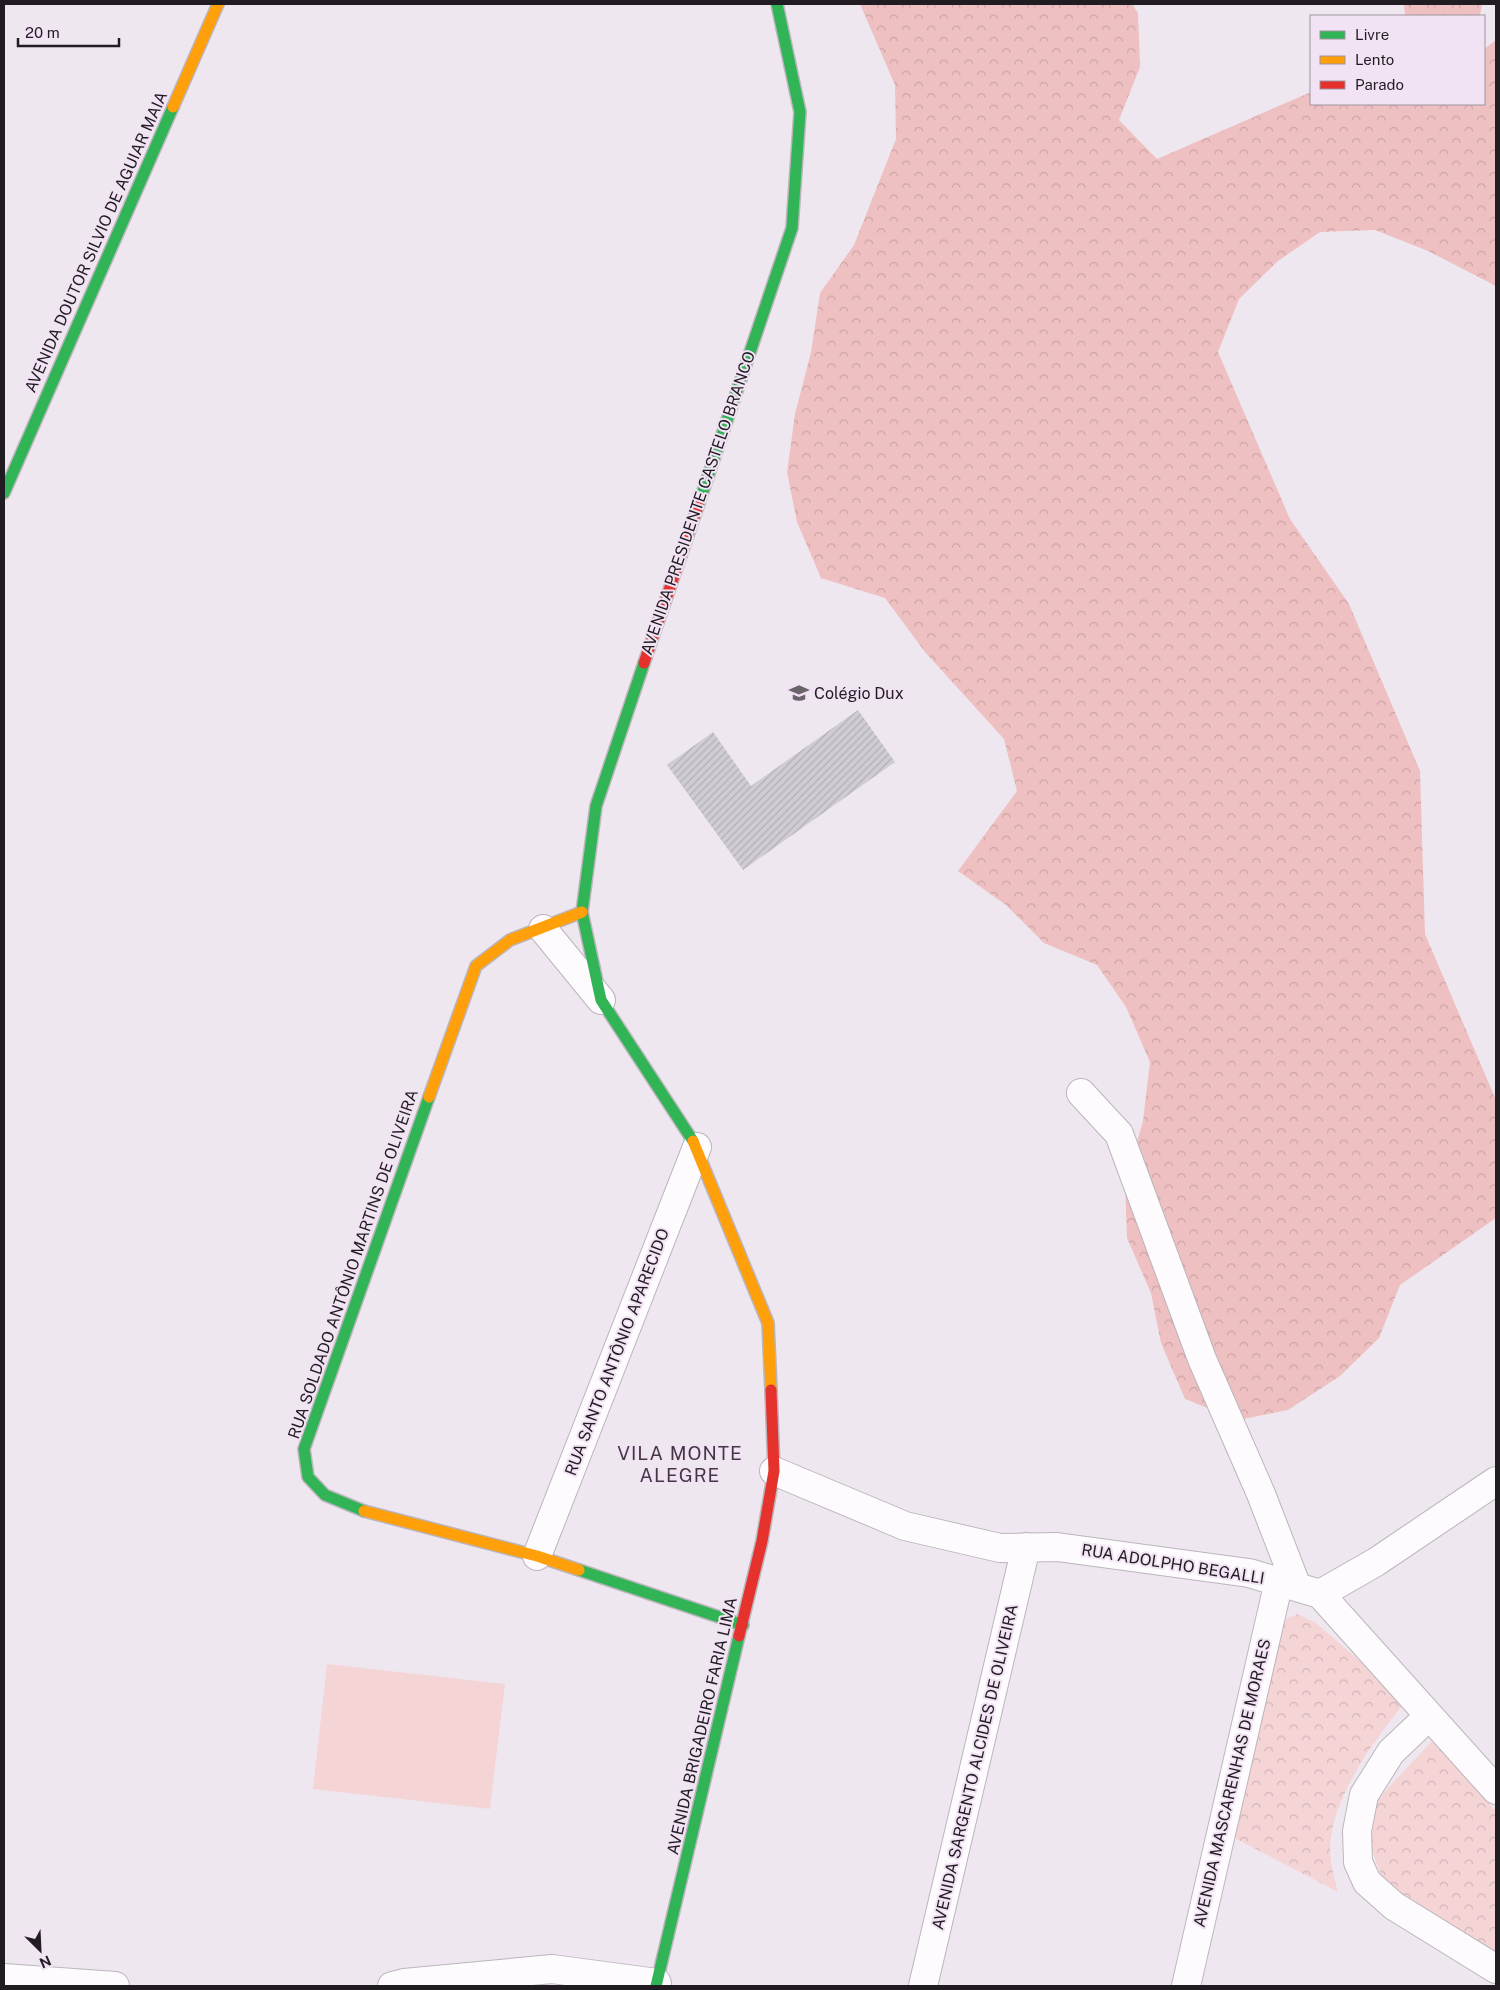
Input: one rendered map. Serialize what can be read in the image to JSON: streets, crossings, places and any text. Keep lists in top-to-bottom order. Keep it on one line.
{"streets":{"street":["AVENIDA DOUTOR SILVIO DE AGUIAR MAIA","AVENIDA PRESIDENTE CASTELO BRANCO","RUA SOLDADO ANTÔNIO MARTINS DE OLIVEIRA","RUA SANTO ANTÔNIO APARECIDO","RUA ADOLPHO BEGALLI","AVENIDA BRIGADEIRO FARIA LIMA","AVENIDA SARGENTO ALCIDES DE OLIVEIRA","AVENIDA MASCARENHAS DE MORAES"]},"crossings":[["AVENIDA PRESIDENTE CASTELO BRANCO","RUA SOLDADO ANTÔNIO MARTINS DE OLIVEIRA"],["AVENIDA PRESIDENTE CASTELO BRANCO","RUA SANTO ANTÔNIO APARECIDO"],["AVENIDA PRESIDENTE CASTELO BRANCO","RUA ADOLPHO BEGALLI"],["AVENIDA PRESIDENTE CASTELO BRANCO","AVENIDA BRIGADEIRO FARIA LIMA"],["RUA SOLDADO ANTÔNIO MARTINS DE OLIVEIRA","RUA SANTO ANTÔNIO APARECIDO"],["RUA SOLDADO ANTÔNIO MARTINS DE OLIVEIRA","AVENIDA BRIGADEIRO FARIA LIMA"],["RUA ADOLPHO BEGALLI","AVENIDA BRIGADEIRO FARIA LIMA"],["RUA ADOLPHO BEGALLI","AVENIDA SARGENTO ALCIDES DE OLIVEIRA"],["RUA ADOLPHO BEGALLI","AVENIDA MASCARENHAS DE MORAES"]],"districts":["VILA MONTE ALEGRE"],"places":{"school or university":["Colégio Dux"]},"legend":["Livre","Lento","Parado"],"scale_bar":"20 m","north":"bottom right"}
